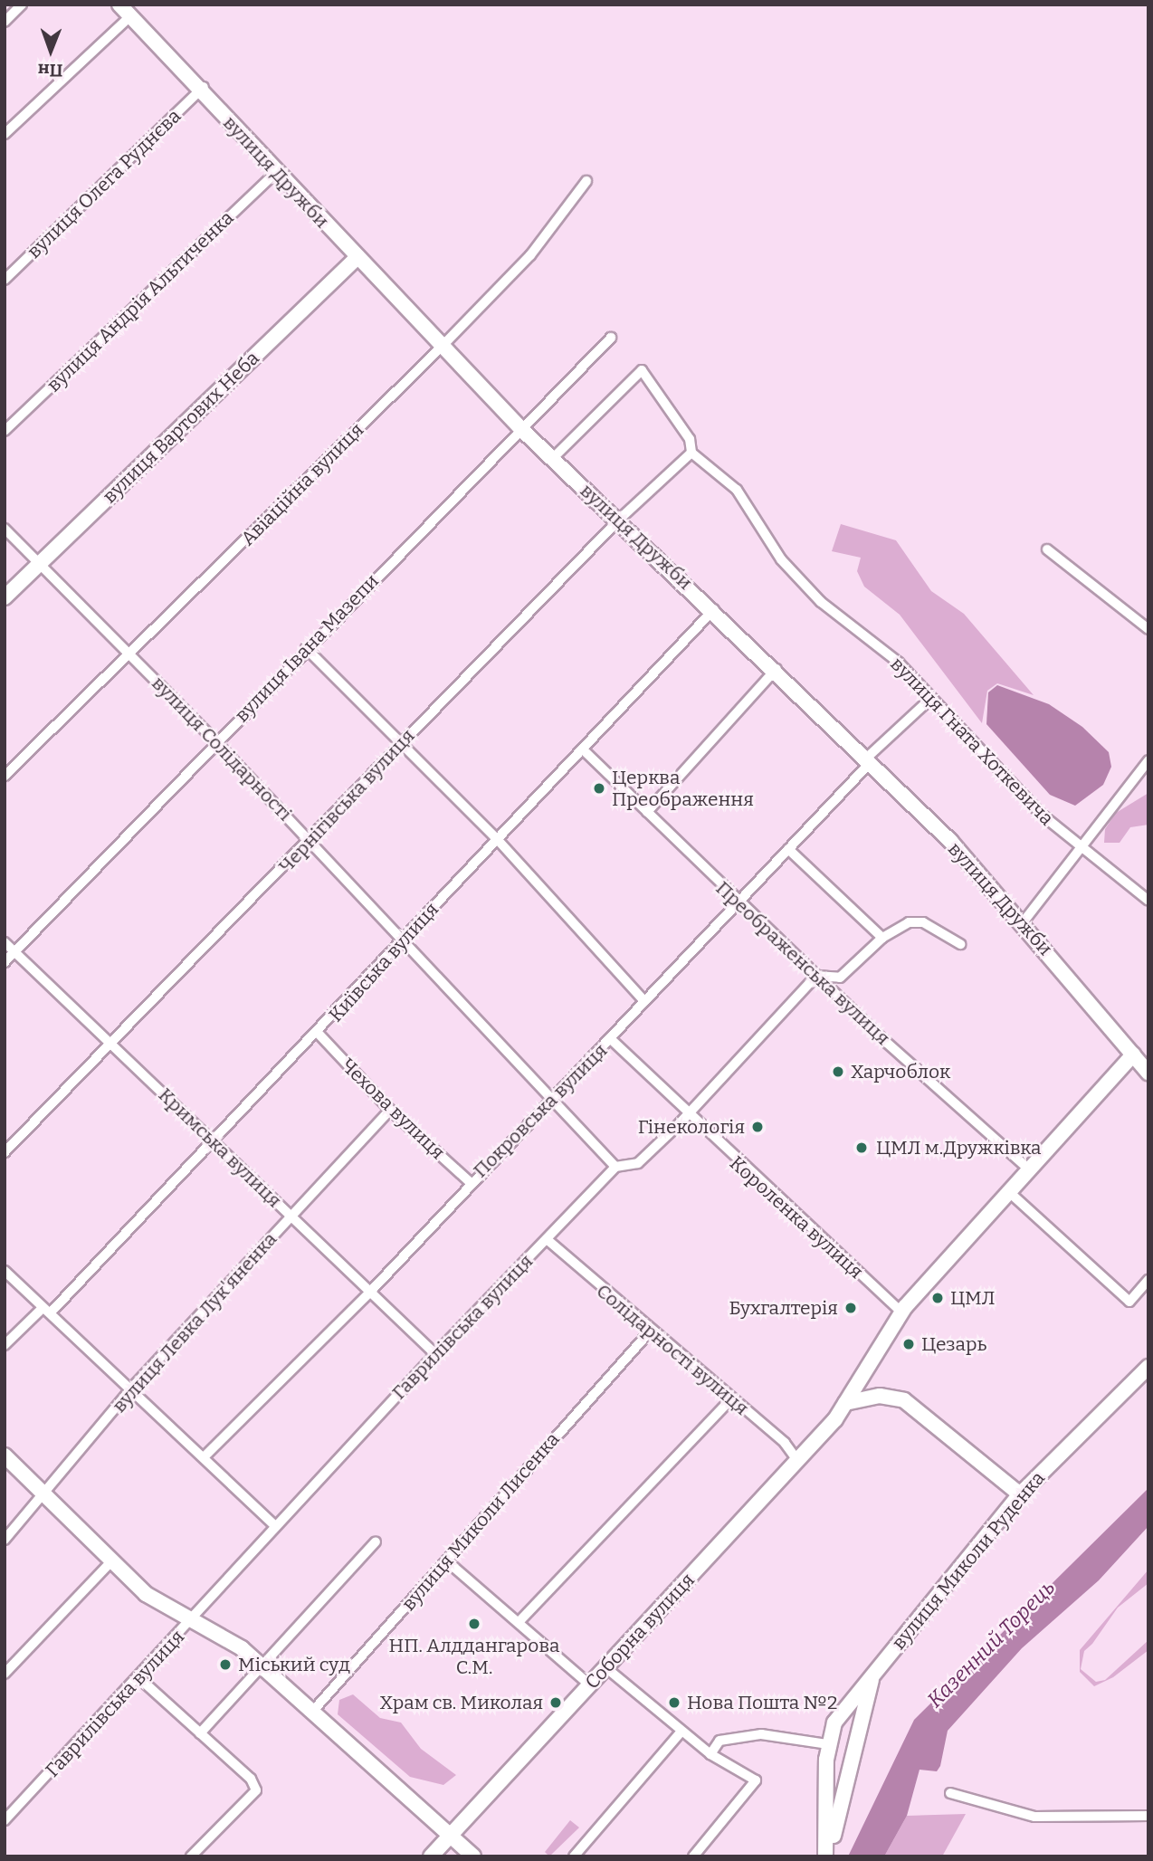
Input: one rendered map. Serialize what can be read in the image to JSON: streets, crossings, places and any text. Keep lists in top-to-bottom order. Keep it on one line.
{"streets":{"street":["вулиця Дружби","вулиця Олега Руднєва","вулиця Андрія Альтиченка","вулиця Вартових Неба","Авіаційна вулиця","вулиця Івана Мазепи","вулиця Гната Хоткевича","вулиця Солідарності","Чернігівська вулиця","Київська вулиця","Преображенська вулиця","Чехова вулиця","Покровська вулиця","Кримська вулиця","Короленка вулиця","вулиця Левка Лук'яненка","Гаврилівська вулиця","Солідарності вулиця","вулиця Миколи Лисенка","вулиця Миколи Руденка","Соборна вулиця"]},"crossings":[["вулиця Дружби","вулиця Олега Руднєва"],["вулиця Дружби","вулиця Андрія Альтиченка"],["вулиця Дружби","вулиця Вартових Неба"],["вулиця Дружби","Авіаційна вулиця"],["вулиця Дружби","вулиця Івана Мазепи"],["вулиця Дружби","вулиця Гната Хоткевича"],["вулиця Дружби","Чернігівська вулиця"],["вулиця Дружби","Київська вулиця"],["вулиця Дружби","Покровська вулиця"],["вулиця Дружби","Соборна вулиця"],["вулиця Вартових Неба","вулиця Солідарності"],["Авіаційна вулиця","вулиця Солідарності"],["вулиця Івана Мазепи","вулиця Солідарності"],["вулиця Івана Мазепи","Кримська вулиця"],["вулиця Гната Хоткевича","Чернігівська вулиця"],["вулиця Гната Хоткевича","Покровська вулиця"],["вулиця Солідарності","Чернігівська вулиця"],["вулиця Солідарності","Київська вулиця"],["вулиця Солідарності","Покровська вулиця"],["вулиця Солідарності","Гаврилівська вулиця"],["Чернігівська вулиця","Кримська вулиця"],["Київська вулиця","Преображенська вулиця"],["Київська вулиця","Чехова вулиця"],["Київська вулиця","Кримська вулиця"],["Преображенська вулиця","Покровська вулиця"],["Преображенська вулиця","Гаврилівська вулиця"],["Преображенська вулиця","Соборна вулиця"],["Чехова вулиця","Покровська вулиця"],["Чехова вулиця","вулиця Левка Лук'яненка"],["Покровська вулиця","Кримська вулиця"],["Покровська вулиця","Короленка вулиця"],["Кримська вулиця","вулиця Левка Лук'яненка"],["Кримська вулиця","Гаврилівська вулиця"],["Короленка вулиця","Гаврилівська вулиця"],["Короленка вулиця","Соборна вулиця"],["Гаврилівська вулиця","Солідарності вулиця"],["Солідарності вулиця","вулиця Миколи Лисенка"],["Солідарності вулиця","Соборна вулиця"]],"water":["Казенний Торець"],"places":["Церква Преображення","Харчоблок","Гінекологія","ЦМЛ м.Дружківка","ЦМЛ","Бухгалтерія","Цезарь","НП. Алддангарова С.М.","Міський суд","Храм св. Миколая","Нова Пошта №2"],"north":"bottom"}
